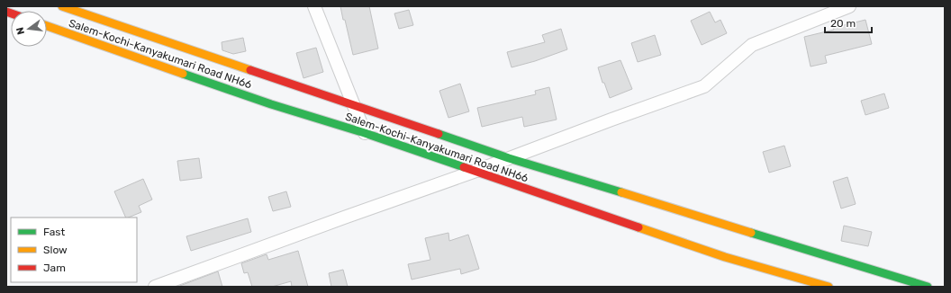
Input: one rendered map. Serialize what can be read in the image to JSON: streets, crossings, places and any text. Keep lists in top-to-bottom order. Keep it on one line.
{"streets":{"main road":["Salem-Kochi-Kanyakumari Road NH66"]},"legend":["Fast","Slow","Jam"],"scale_bar":"20 m","north":"left"}
